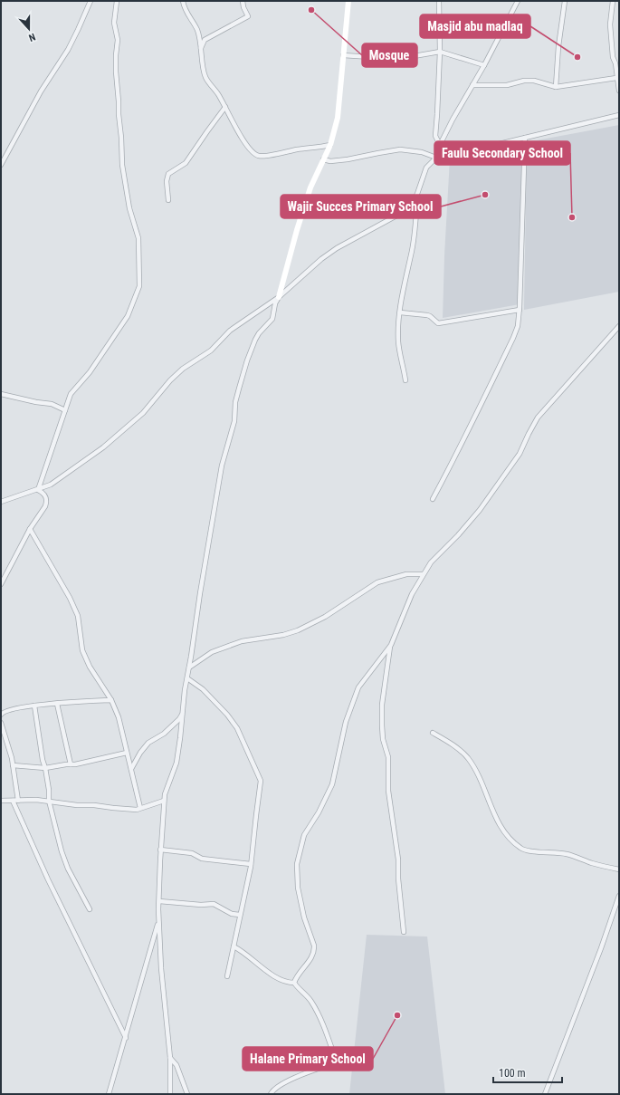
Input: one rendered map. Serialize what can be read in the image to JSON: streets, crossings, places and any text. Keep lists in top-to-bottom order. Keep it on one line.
{"places":["Mosque","Masjid abu madlaq","Wajir Succes Primary School","Faulu Secondary School","Halane Primary School"],"scale_bar":"100 m","north":"bottom"}
